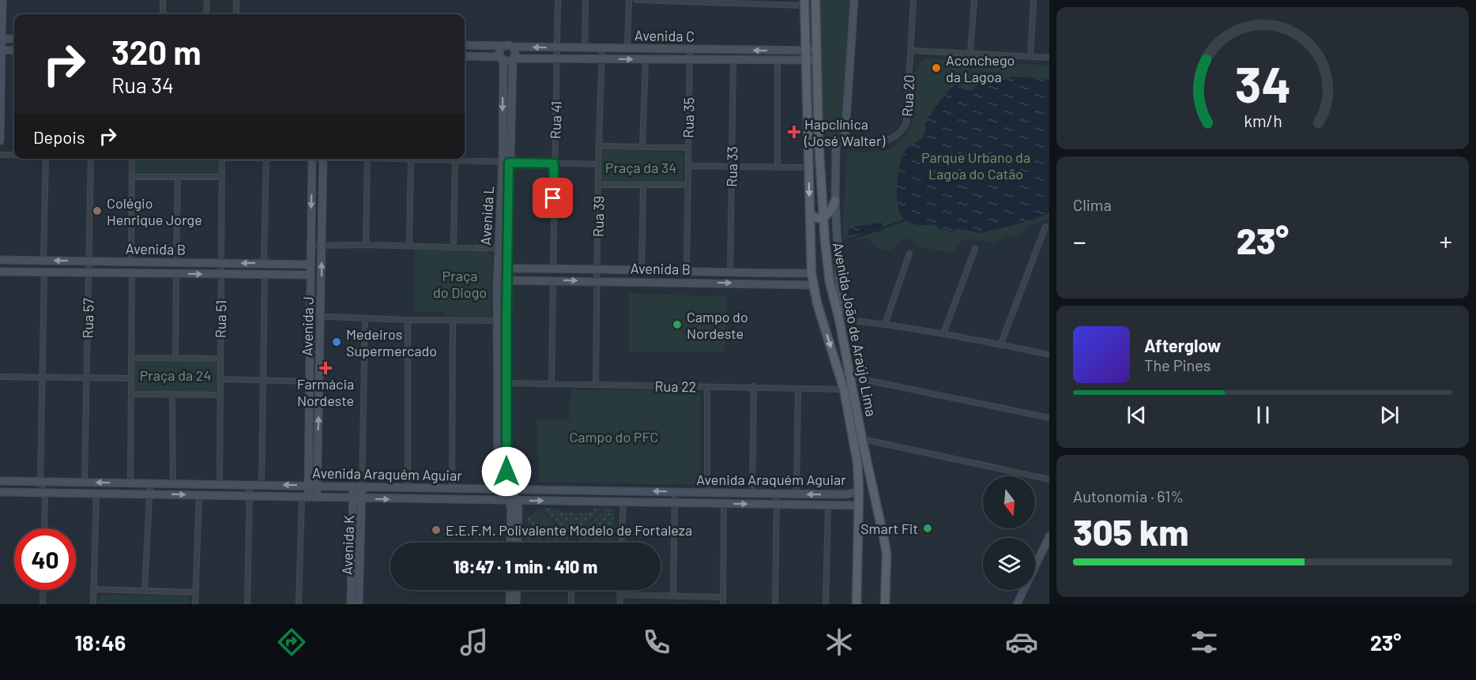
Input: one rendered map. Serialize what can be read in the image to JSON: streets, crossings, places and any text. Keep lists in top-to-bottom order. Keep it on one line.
{"streets":{"main road":["Avenida João de Araújo Lima"],"street":["Avenida C","Rua 20","Rua 35","Rua 41","Rua 33","Avenida L","Rua 39","Avenida B","Rua 57","Rua 51","Avenida J","Rua 22","Avenida Araquém Aguiar","Avenida K"]},"crossings":[["Avenida C","Rua 35"],["Avenida C","Rua 41"],["Avenida C","Rua 33"],["Avenida C","Avenida L"],["Avenida C","Rua 39"],["Avenida C","Avenida João de Araújo Lima"],["Rua 20","Avenida João de Araújo Lima"],["Rua 35","Avenida B"],["Rua 41","Avenida B"],["Rua 33","Avenida B"],["Avenida L","Avenida B"],["Avenida L","Rua 22"],["Avenida L","Avenida Araquém Aguiar"],["Rua 39","Avenida B"],["Rua 39","Rua 22"],["Avenida B","Rua 57"],["Avenida B","Rua 51"],["Avenida B","Avenida J"],["Avenida B","Avenida João de Araújo Lima"],["Rua 57","Avenida Araquém Aguiar"],["Rua 51","Avenida Araquém Aguiar"],["Avenida J","Avenida Araquém Aguiar"],["Avenida João de Araújo Lima","Rua 22"],["Avenida João de Araújo Lima","Avenida Araquém Aguiar"],["Avenida Araquém Aguiar","Avenida K"]],"parks":["Parque Urbano da Lagoa do Catão","Praça da 34","Praça do Diogo","Praça da 24","Campo do PFC"],"places":{"other":["Aconchego da Lagoa","Colégio Henrique Jorge","Campo do Nordeste","Medeiros Supermercado","Smart Fit","E.E.F.M. Polivalente Modelo de Fortaleza"],"health":["Hapclínica (José Walter)","Farmácia Nordeste"]},"north":"bottom","page":{"turn":["320 m","Rua 34"],"then":"Depois","tile":["Clima",["Autonomia · 61%","305 km"]],"heat":["−","23°","+"],"song":["Afterglow","The Pines"],"limit":"40","trip":"18:47 · 1 min · 410 m","tabs":["18:46","23°"],"gauge":["34","km/h"]}}
